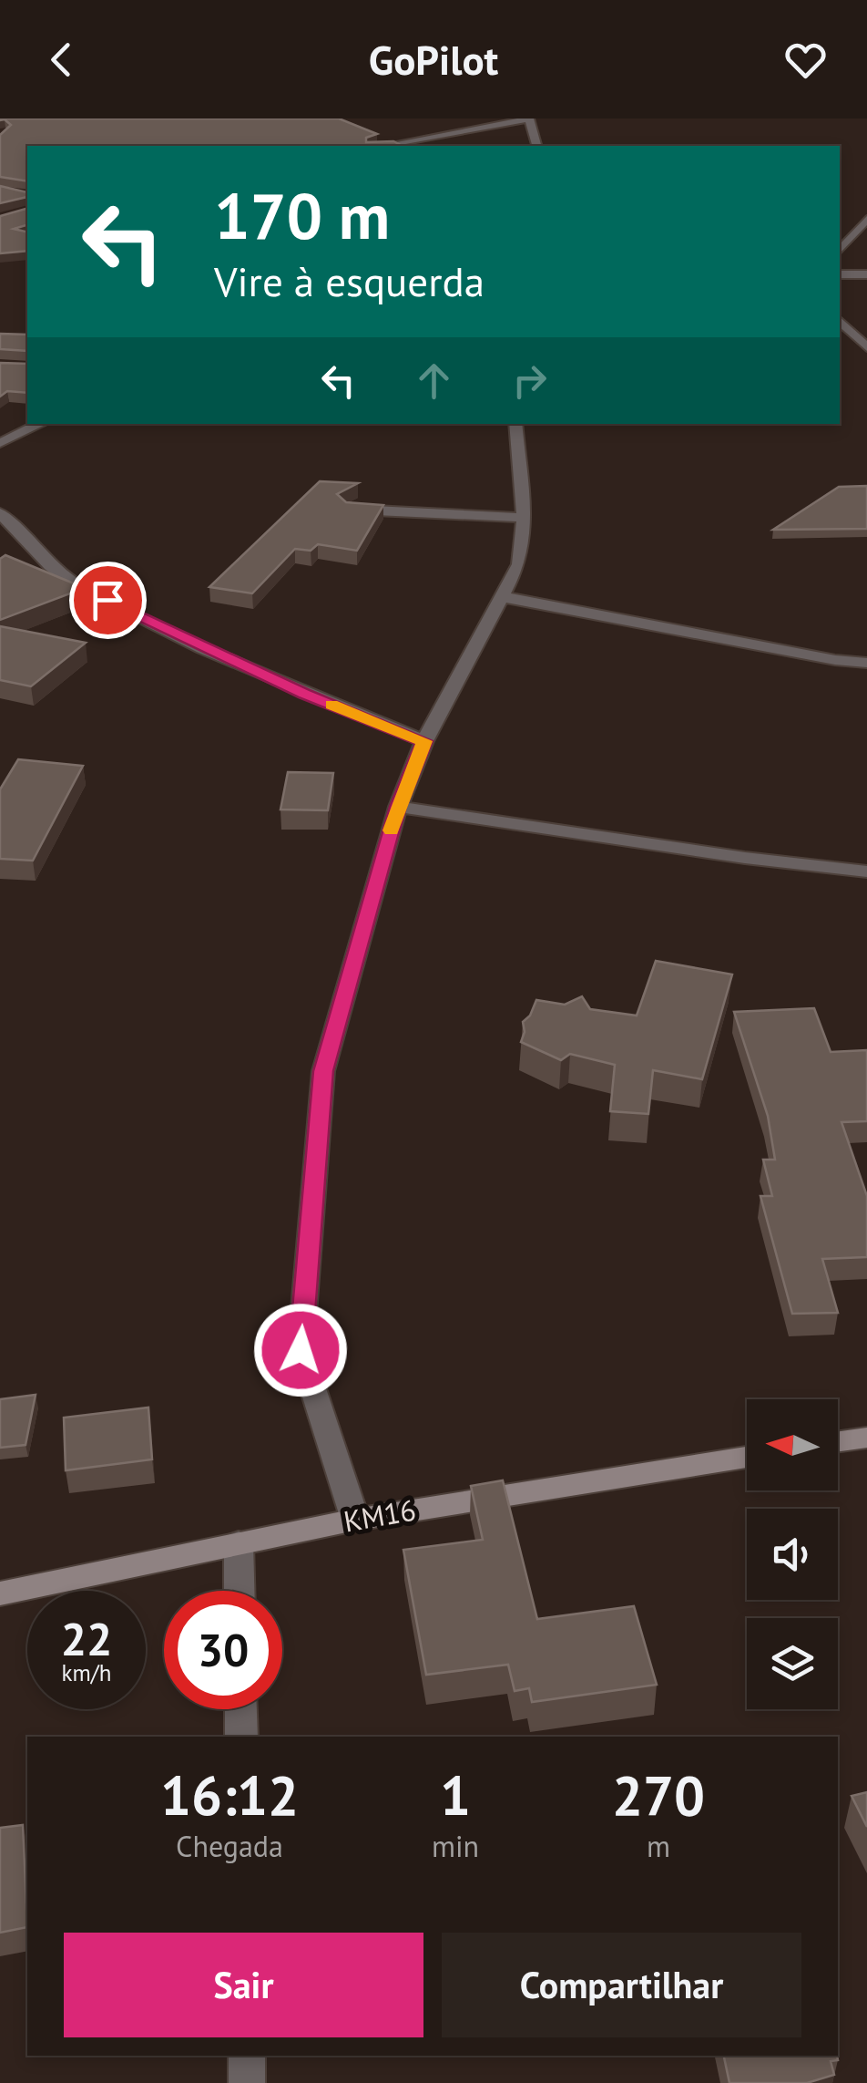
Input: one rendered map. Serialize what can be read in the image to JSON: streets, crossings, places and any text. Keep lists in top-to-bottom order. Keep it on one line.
{"streets":{"street":["KM16"]},"north":"left","page":{"header":"GoPilot","turn":["170 m","Vire à esquerda"],"speed":"22 km/h","limit":"30","eta":["16:12","Chegada","1","min","270","m"],"buttons":["Sair","Compartilhar"]}}
